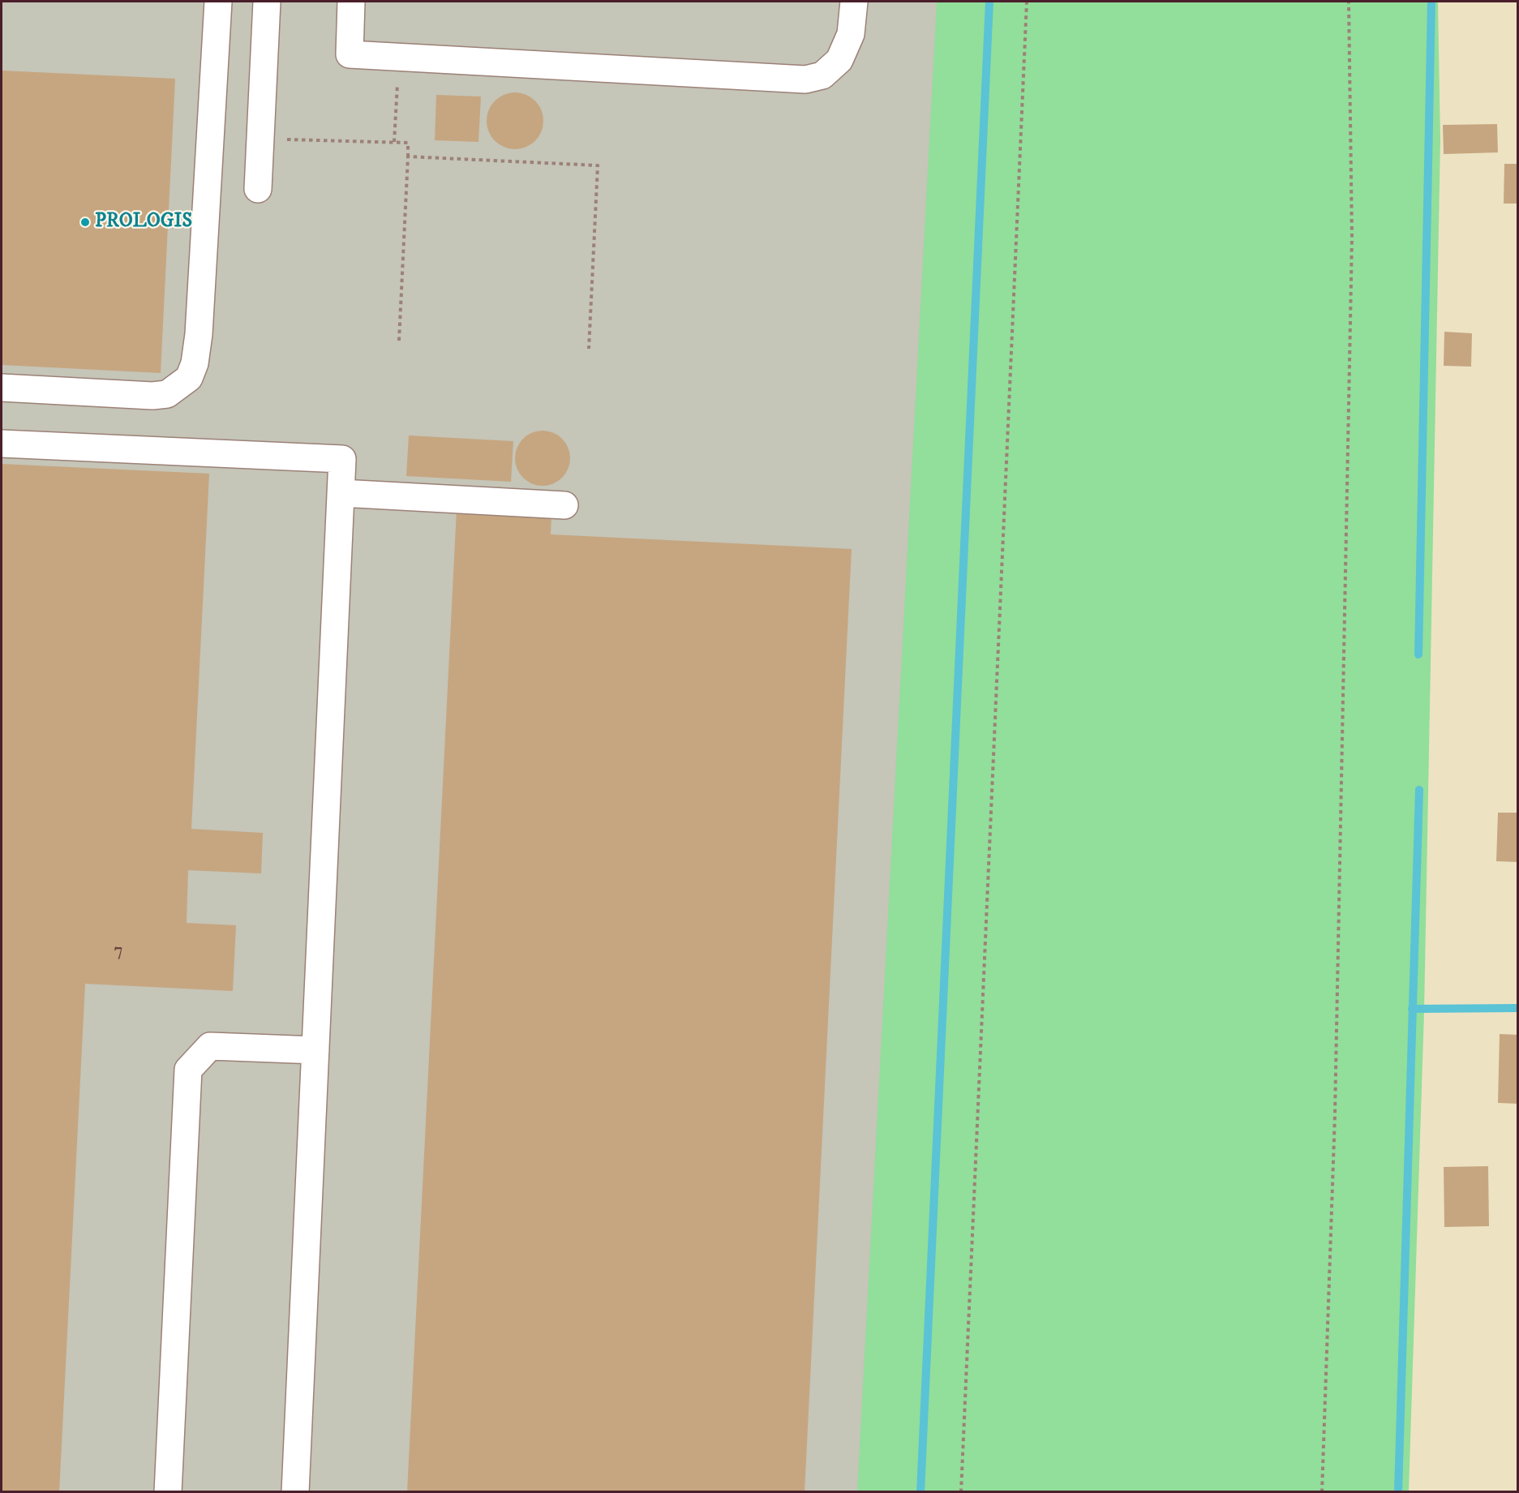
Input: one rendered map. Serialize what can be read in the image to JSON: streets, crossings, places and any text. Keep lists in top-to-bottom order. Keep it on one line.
{"places":["PROLOGIS"],"house_numbers":["7"]}
